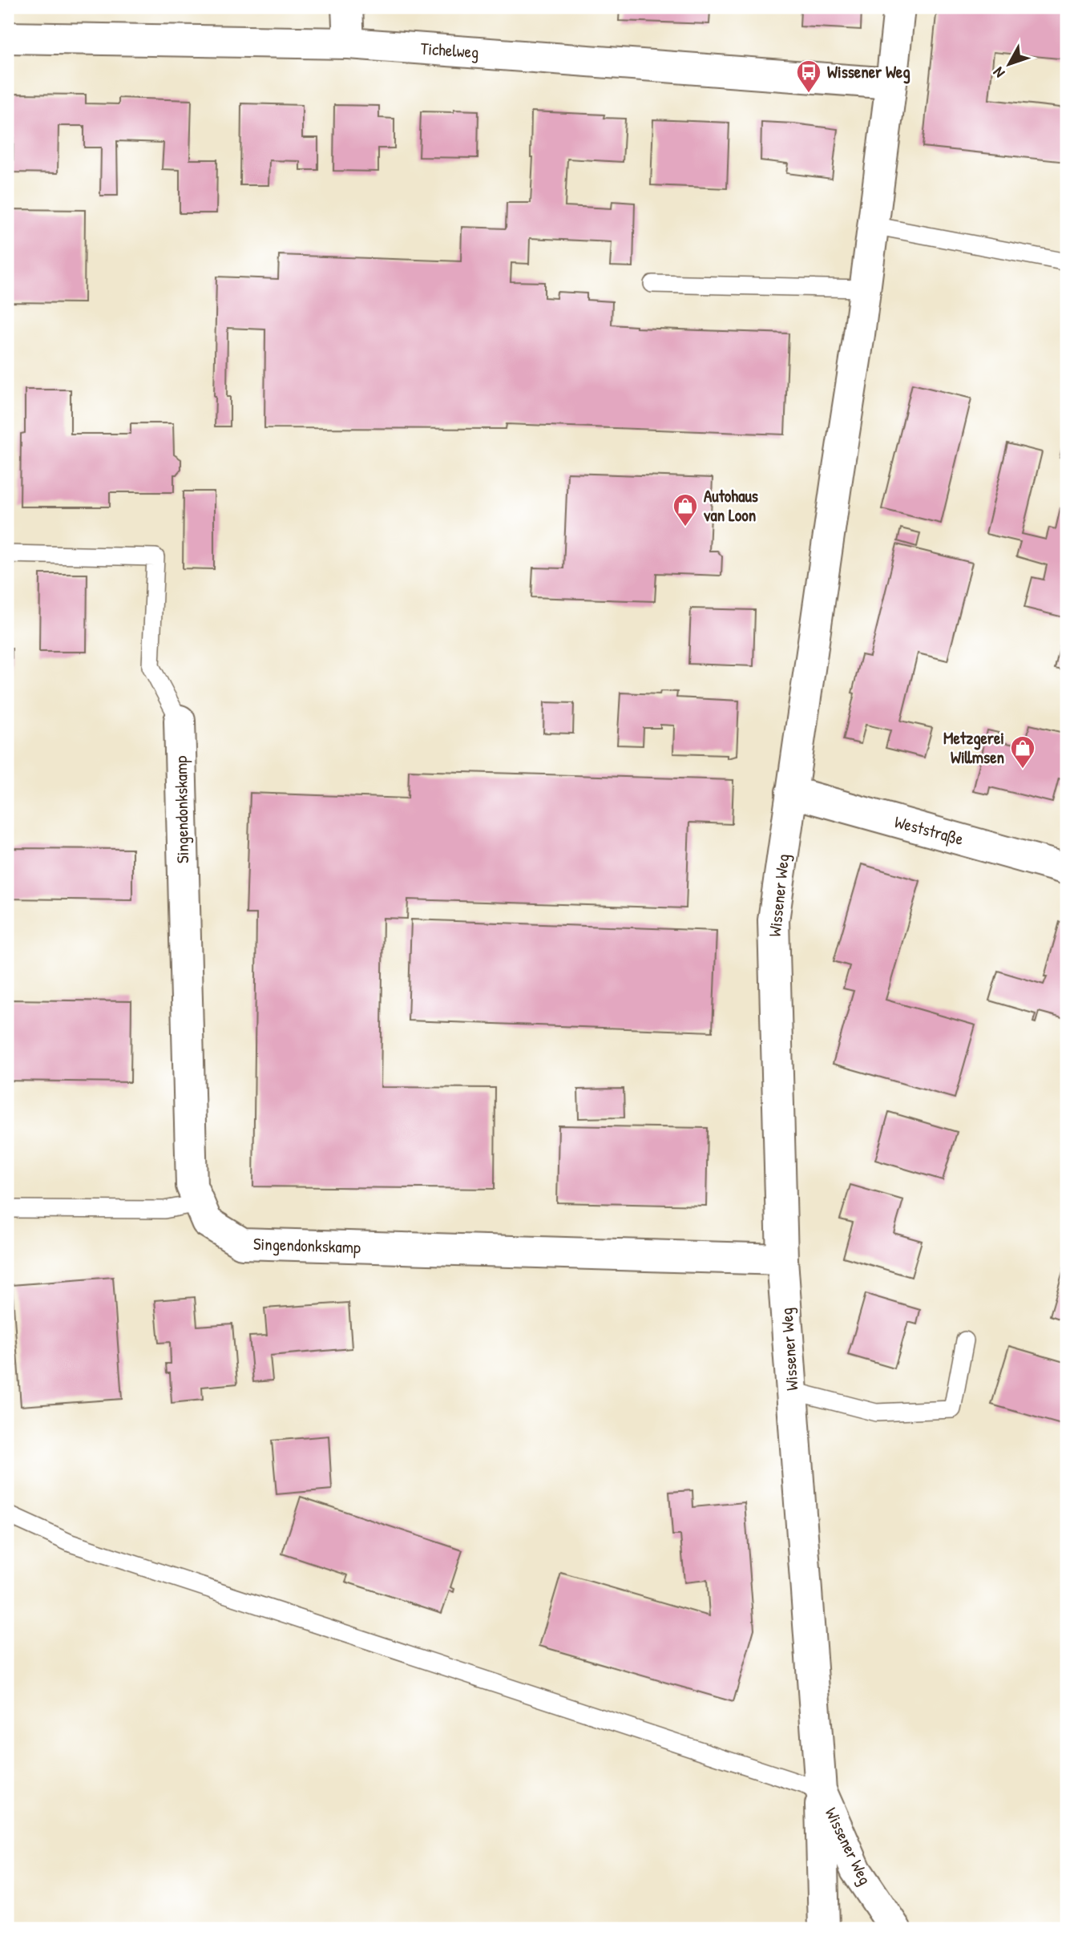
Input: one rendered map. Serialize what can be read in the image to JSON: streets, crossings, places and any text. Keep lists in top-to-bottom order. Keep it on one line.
{"streets":{"street":["Tichelweg","Singendonkskamp","Weststraße","Wissener Weg"]},"crossings":[["Tichelweg","Wissener Weg"],["Singendonkskamp","Wissener Weg"],["Weststraße","Wissener Weg"]],"places":{"bus stop":["Wissener Weg"],"shop":["Autohaus van Loon","Metzgerei Willmsen"]},"north":"bottom left"}
